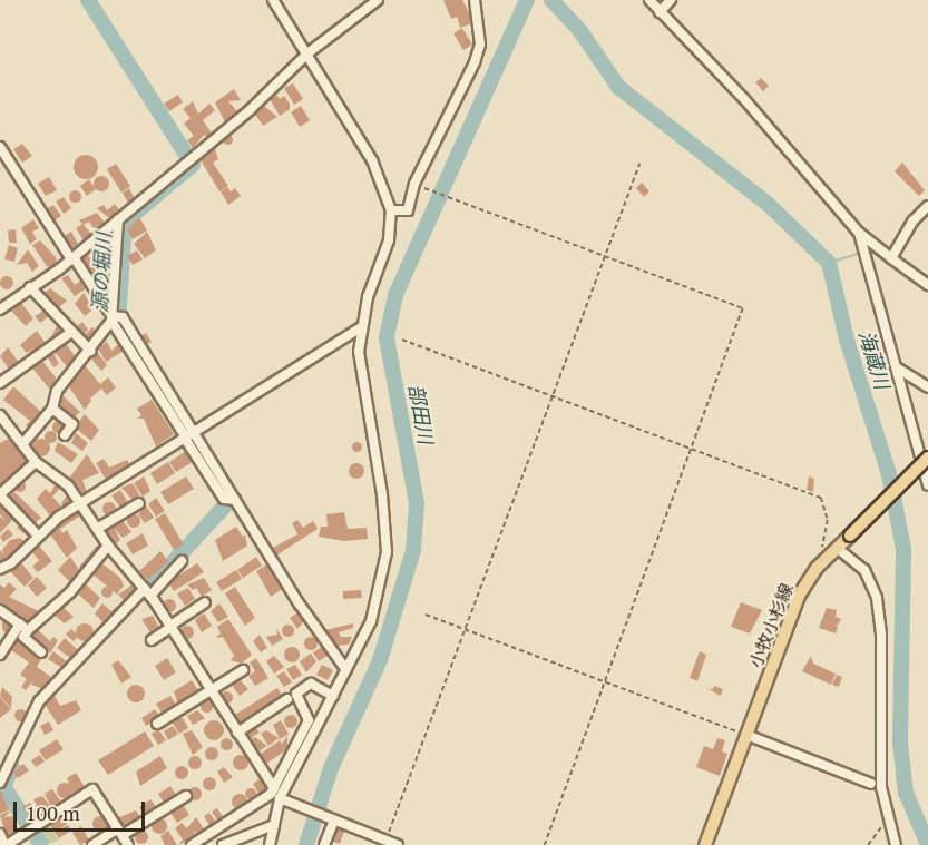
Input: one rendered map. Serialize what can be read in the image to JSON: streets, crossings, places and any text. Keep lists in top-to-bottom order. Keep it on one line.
{"streets":{"main road":["小牧小杉線"]},"water":["源の堀川","海蔵川","部田川"],"scale_bar":"100 m"}
